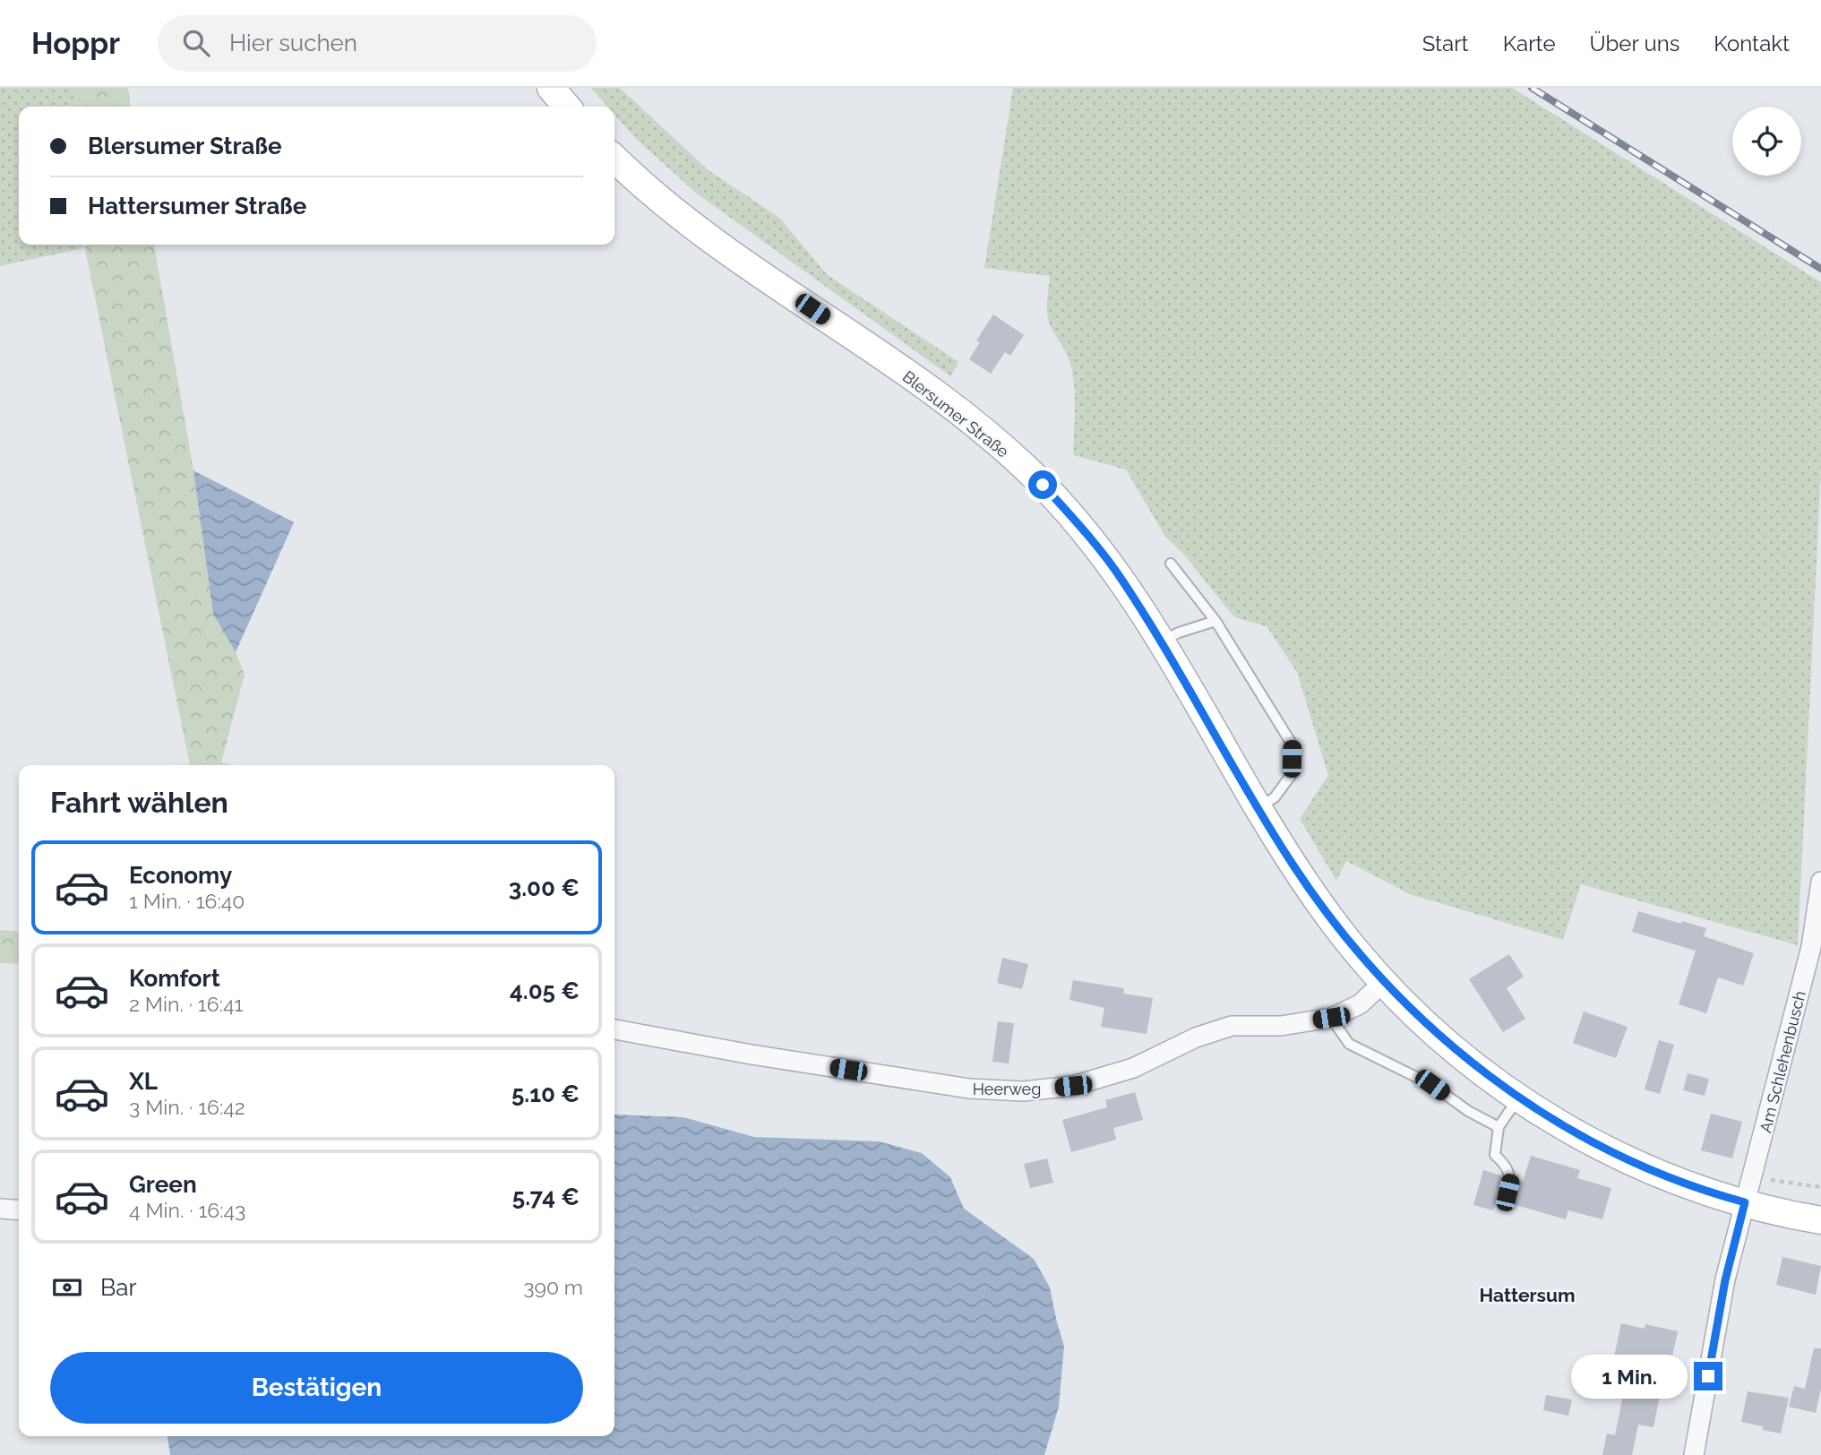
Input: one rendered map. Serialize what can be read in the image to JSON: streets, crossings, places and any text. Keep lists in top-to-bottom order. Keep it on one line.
{"streets":{"main road":["Blersumer Straße"],"street":["Am Schlehenbusch","Heerweg"]},"crossings":[["Blersumer Straße","Am Schlehenbusch"],["Blersumer Straße","Heerweg"]],"districts":["Hattersum"],"page":{"header":"Hoppr","search":"Hier suchen","nav":["Start","Karte","Über uns","Kontakt"],"banner":["Blersumer Straße","Hattersumer Straße"],"heading":"Fahrt wählen","list":[{"name":"Economy","note":"1 Min. · 16:40","value":"3.00 €"},{"name":"Komfort","note":"2 Min. · 16:41","value":"4.05 €"},{"name":"XL","note":"3 Min. · 16:42","value":"5.10 €"},{"name":"Green","note":"4 Min. · 16:43","value":"5.74 €"}],"pay":["Bar","390 m"],"buttons":"Bestätigen","bubble":"1 Min."}}
